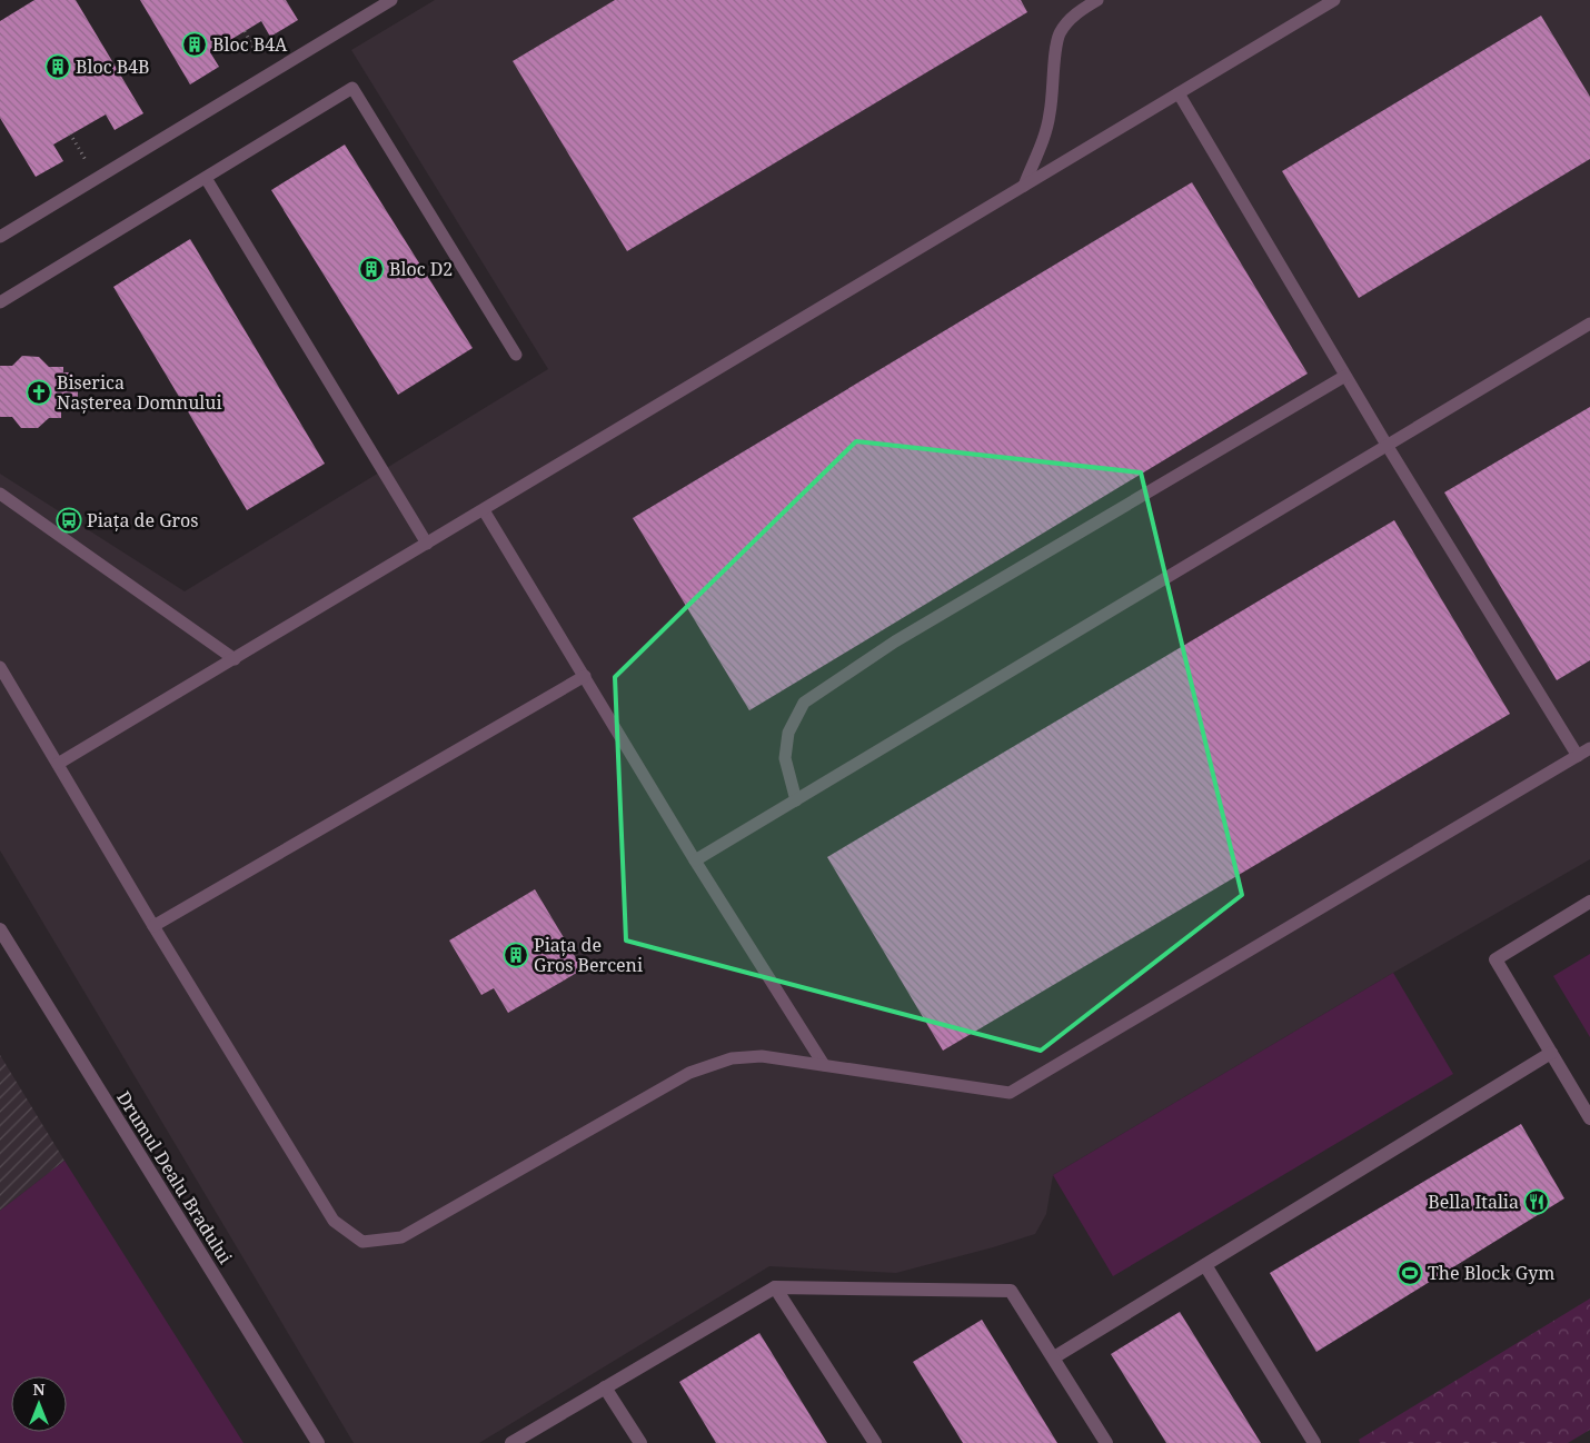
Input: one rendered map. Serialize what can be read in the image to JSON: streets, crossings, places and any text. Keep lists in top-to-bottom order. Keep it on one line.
{"streets":{"street":["Drumul Dealu Bradului"]},"places":{"building":["Bloc B4A","Bloc B4B","Bloc D2","Piața de Gros Berceni"],"church":["Biserica Nașterea Domnului"],"bus stop":["Piața de Gros"],"restaurant":["Bella Italia"],"sports":["The Block Gym"]},"north":"top"}
